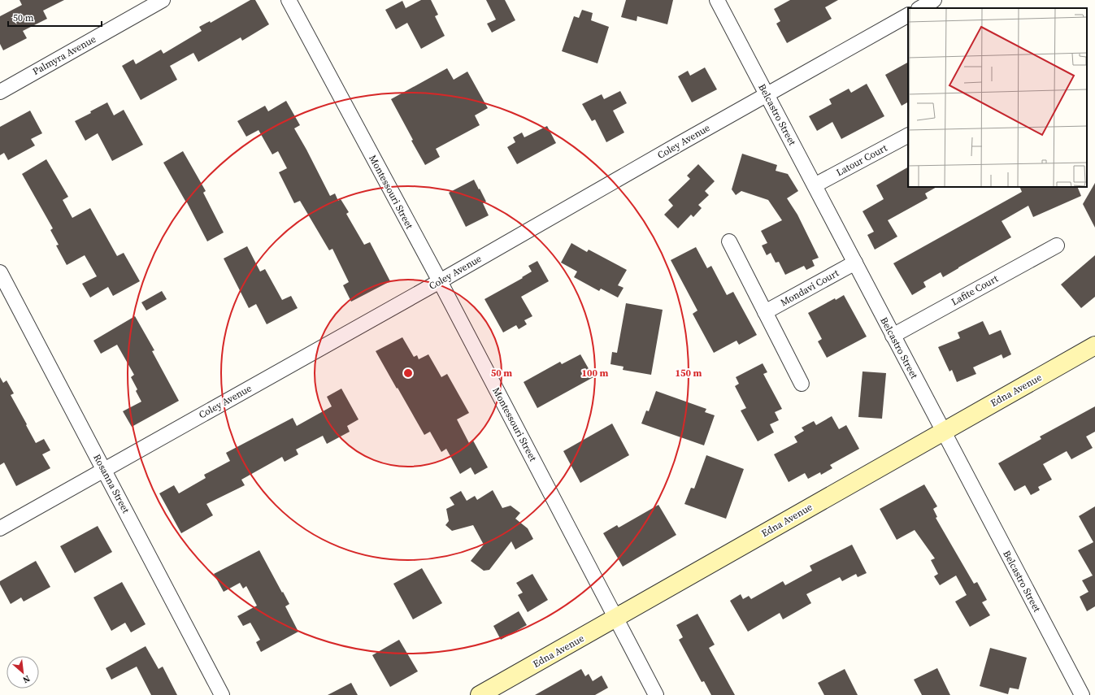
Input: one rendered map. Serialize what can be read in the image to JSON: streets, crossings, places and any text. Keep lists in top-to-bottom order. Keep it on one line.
{"streets":{"street":["Palmyra Avenue","Belcastro Street","Coley Avenue","Latour Court","Montessouri Street","Mondavi Court","Lafite Court","Edna Avenue","Rosanna Street"]},"crossings":[["Belcastro Street","Coley Avenue"],["Belcastro Street","Latour Court"],["Belcastro Street","Mondavi Court"],["Belcastro Street","Lafite Court"],["Belcastro Street","Edna Avenue"],["Coley Avenue","Montessouri Street"],["Coley Avenue","Rosanna Street"],["Montessouri Street","Edna Avenue"]],"scale_bar":"50 m","north":"bottom right","rings":["50 m","100 m","150 m"]}
